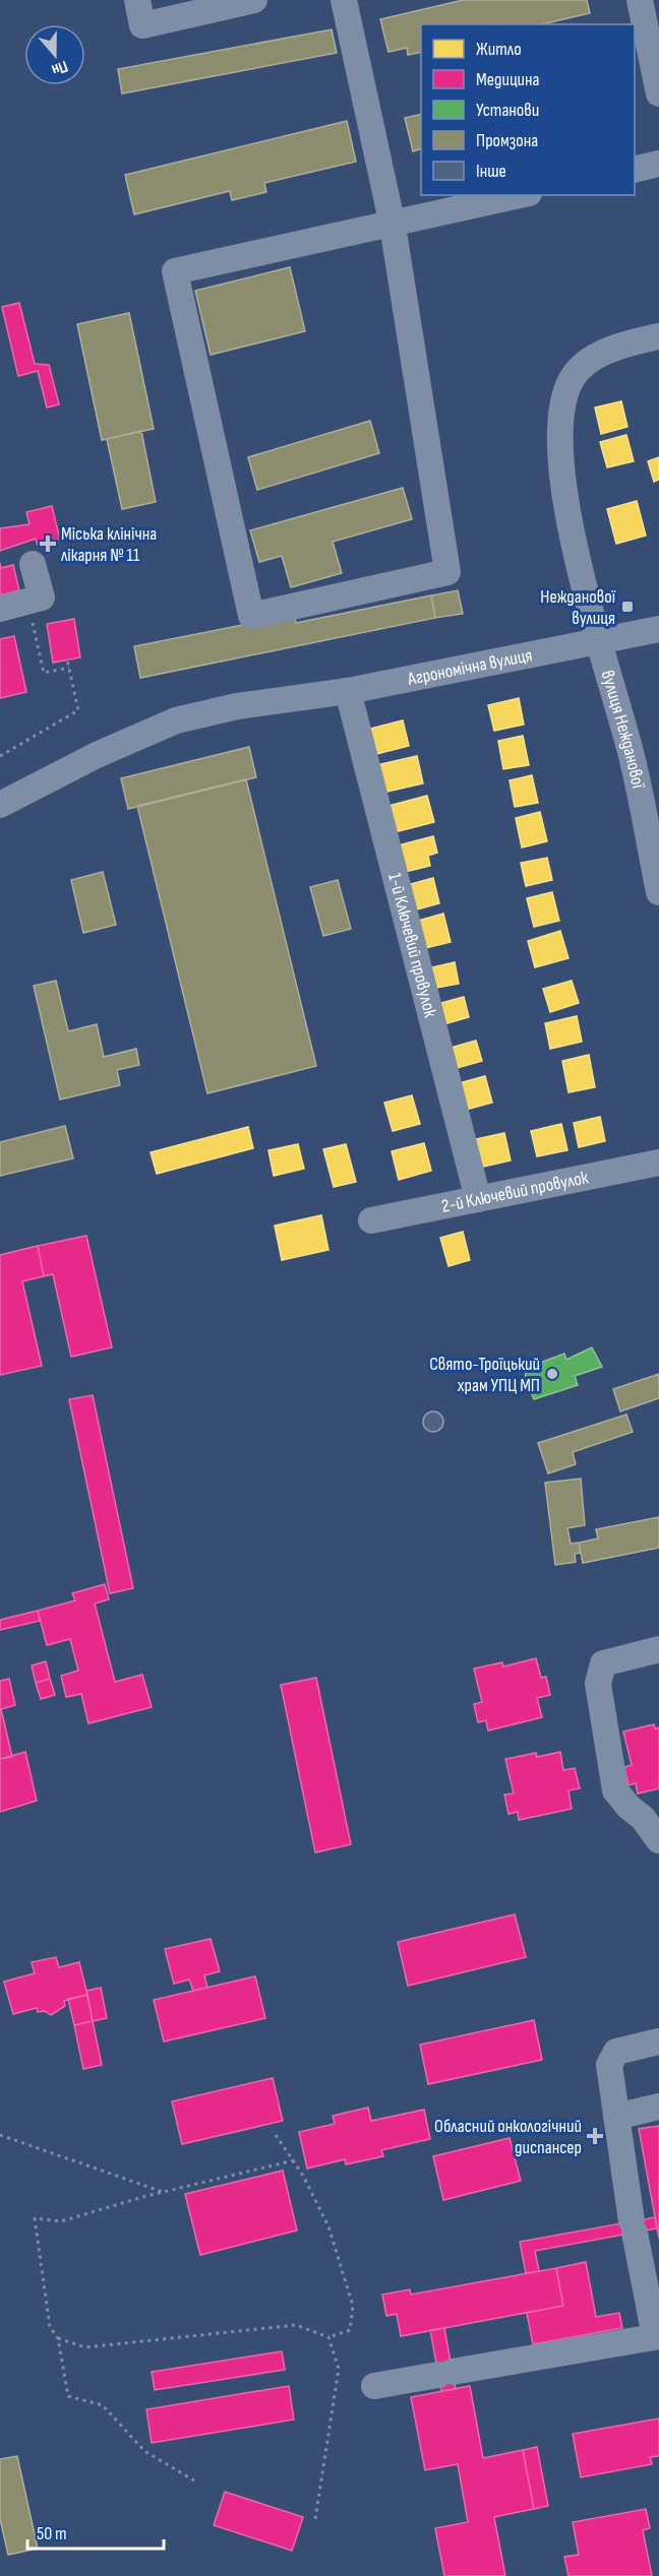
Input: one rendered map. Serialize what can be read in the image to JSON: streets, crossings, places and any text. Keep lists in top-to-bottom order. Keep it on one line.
{"streets":{"street":["Агрономічна вулиця","вулиця Нежданової","1-й Ключевий провулок","2-й Ключевий провулок"]},"crossings":[["Агрономічна вулиця","вулиця Нежданової"],["Агрономічна вулиця","1-й Ключевий провулок"],["1-й Ключевий провулок","2-й Ключевий провулок"]],"places":{"health":["Міська клінічна лікарня № 11","Обласний онкологічний диспансер"],"transit":["Нежданової вулиця"],"other":["Свято-Троїцький храм УПЦ МП"]},"legend":["Житло","Медицина","Установи","Промзона","Інше"],"scale_bar":"50 m","north":"bottom"}
